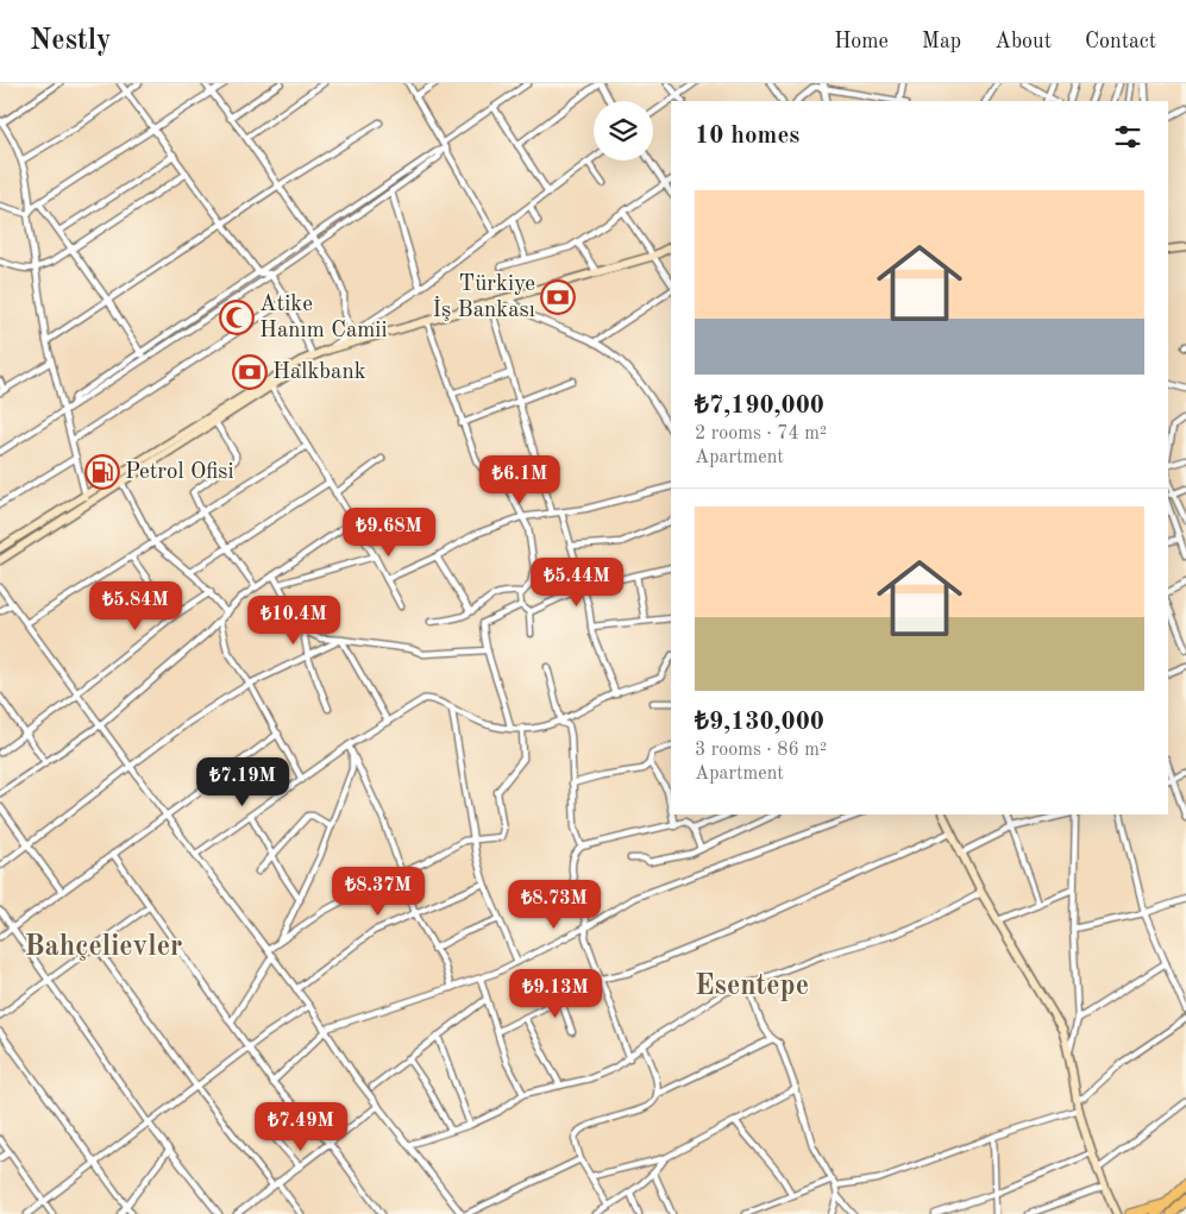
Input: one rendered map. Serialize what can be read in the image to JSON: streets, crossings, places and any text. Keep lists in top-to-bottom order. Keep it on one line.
{"districts":["Bahçelievler","Esentepe"],"places":{"bank":["Türkiye İş Bankası","Halkbank"],"mosque":["Atike Hanım Camii"],"fuel station":["Petrol Ofisi"]},"page":{"header":"Nestly","nav":["Home","Map","About","Contact"],"heading":"10 homes","list":[{"name":"₺7,190,000","note":"2 rooms · 74 m² · Apartment"},{"name":"₺9,130,000","note":"3 rooms · 86 m² · Apartment"}],"price":["₺6.1M","₺9.68M","₺5.44M","₺5.84M","₺10.4M","₺7.19M","₺8.37M","₺8.73M","₺9.13M","₺7.49M"]}}
